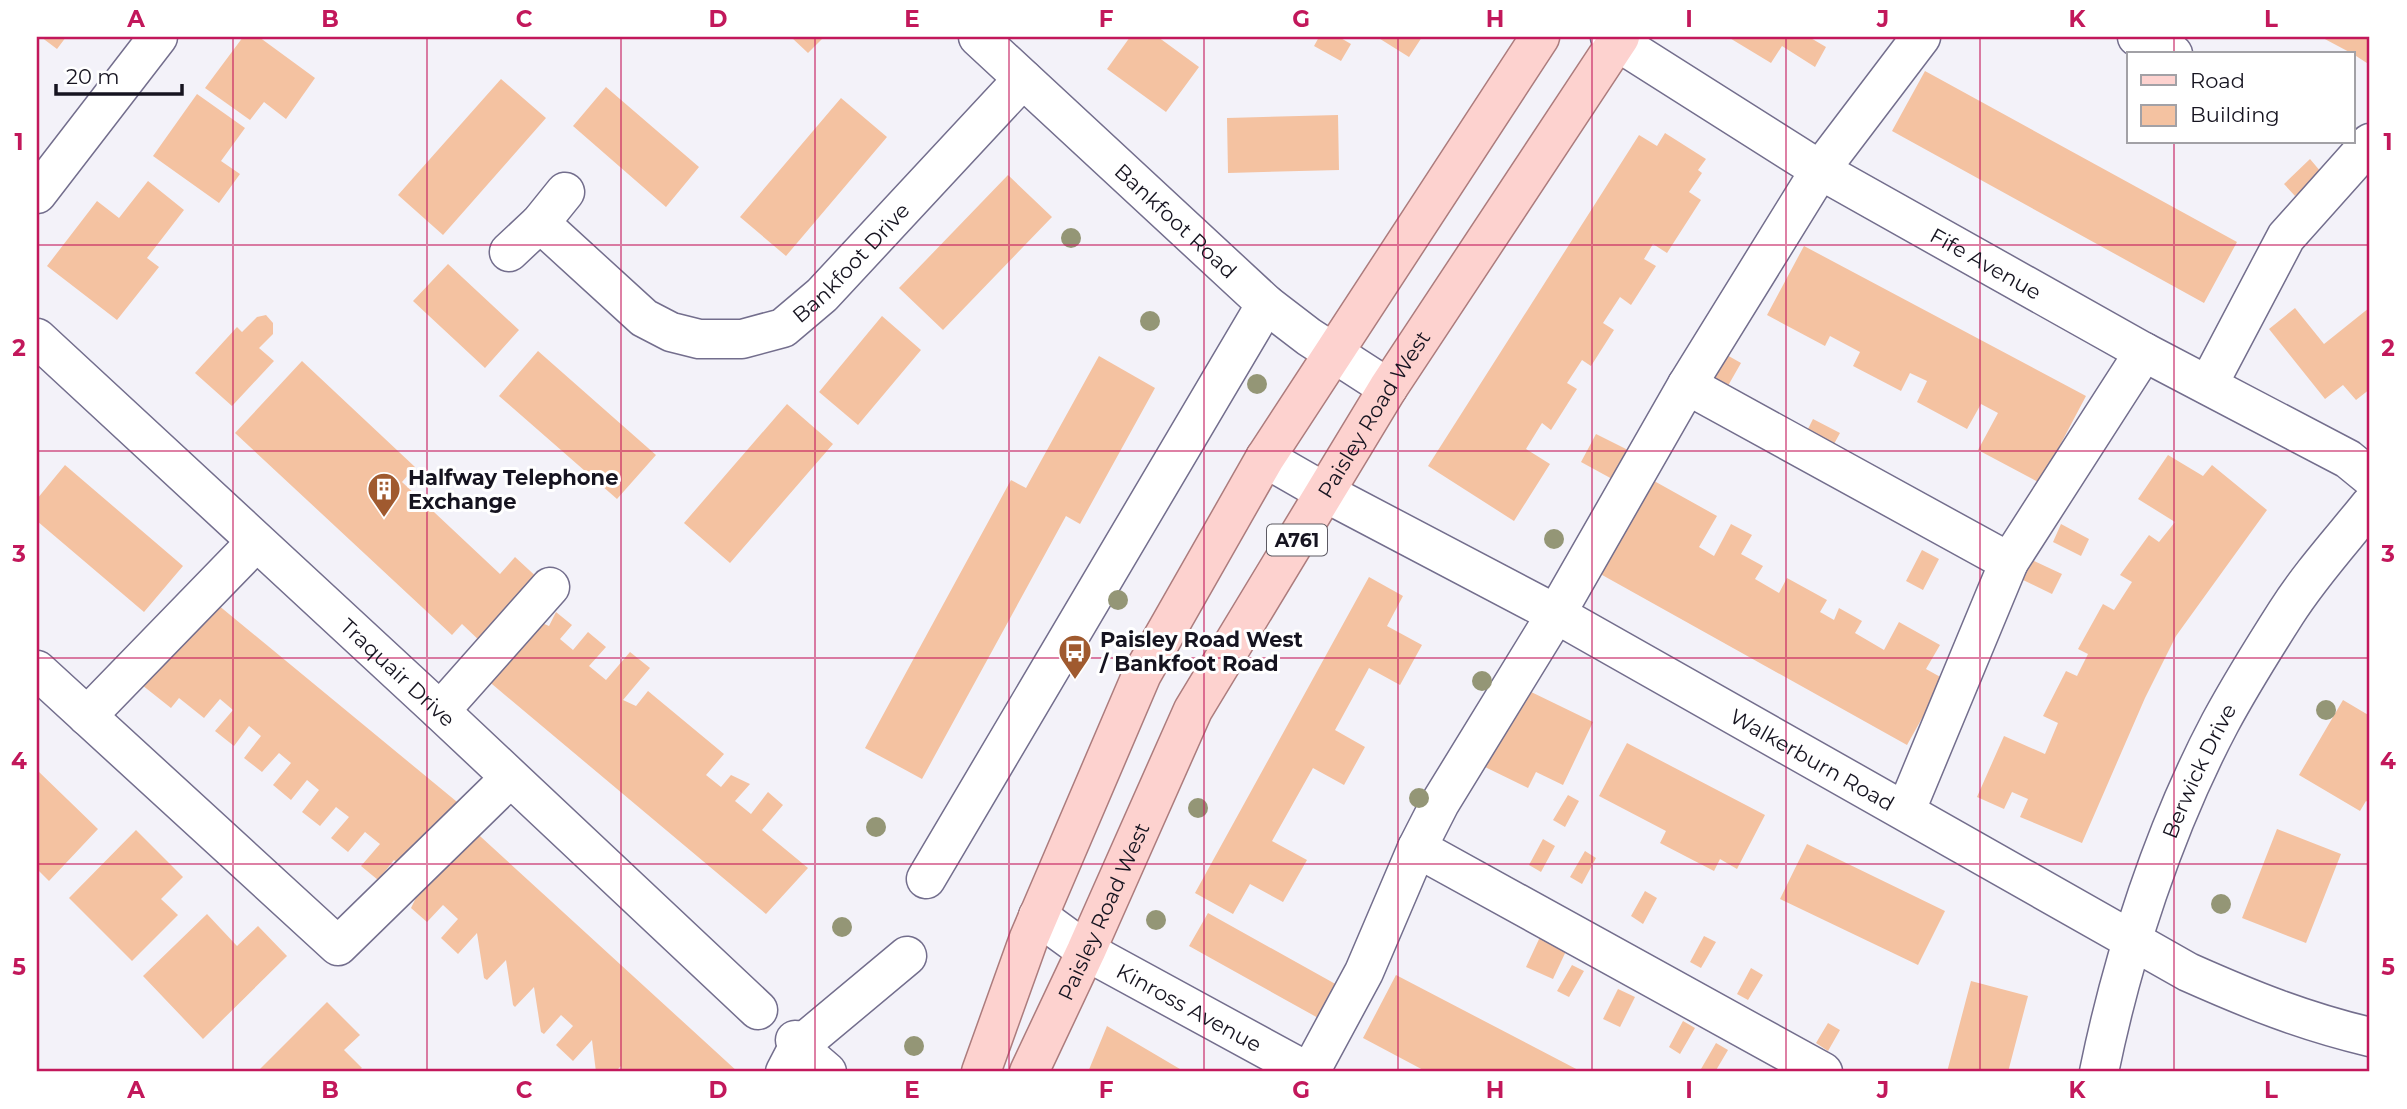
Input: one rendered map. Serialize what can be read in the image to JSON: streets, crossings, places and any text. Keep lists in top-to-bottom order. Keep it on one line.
{"streets":{"main road":["Paisley Road West","A761"],"street":["Bankfoot Road","Bankfoot Drive","Fife Avenue","Traquair Drive","Walkerburn Road","Berwick Drive","Kinross Avenue"]},"crossings":[["Bankfoot Road","Bankfoot Drive"],["Bankfoot Road","Paisley Road West"],["Fife Avenue","Paisley Road West"],["Paisley Road West","Walkerburn Road"],["Paisley Road West","Kinross Avenue"],["Walkerburn Road","Berwick Drive"]],"places":{"building":["Halfway Telephone Exchange"],"bus stop":["Paisley Road West / Bankfoot Road"]},"legend":["Road","Building"],"scale_bar":"20 m","grid":{"columns":["A","B","C","D","E","F","G","H","I","J","K","L"],"rows":["1","2","3","4","5"]}}
